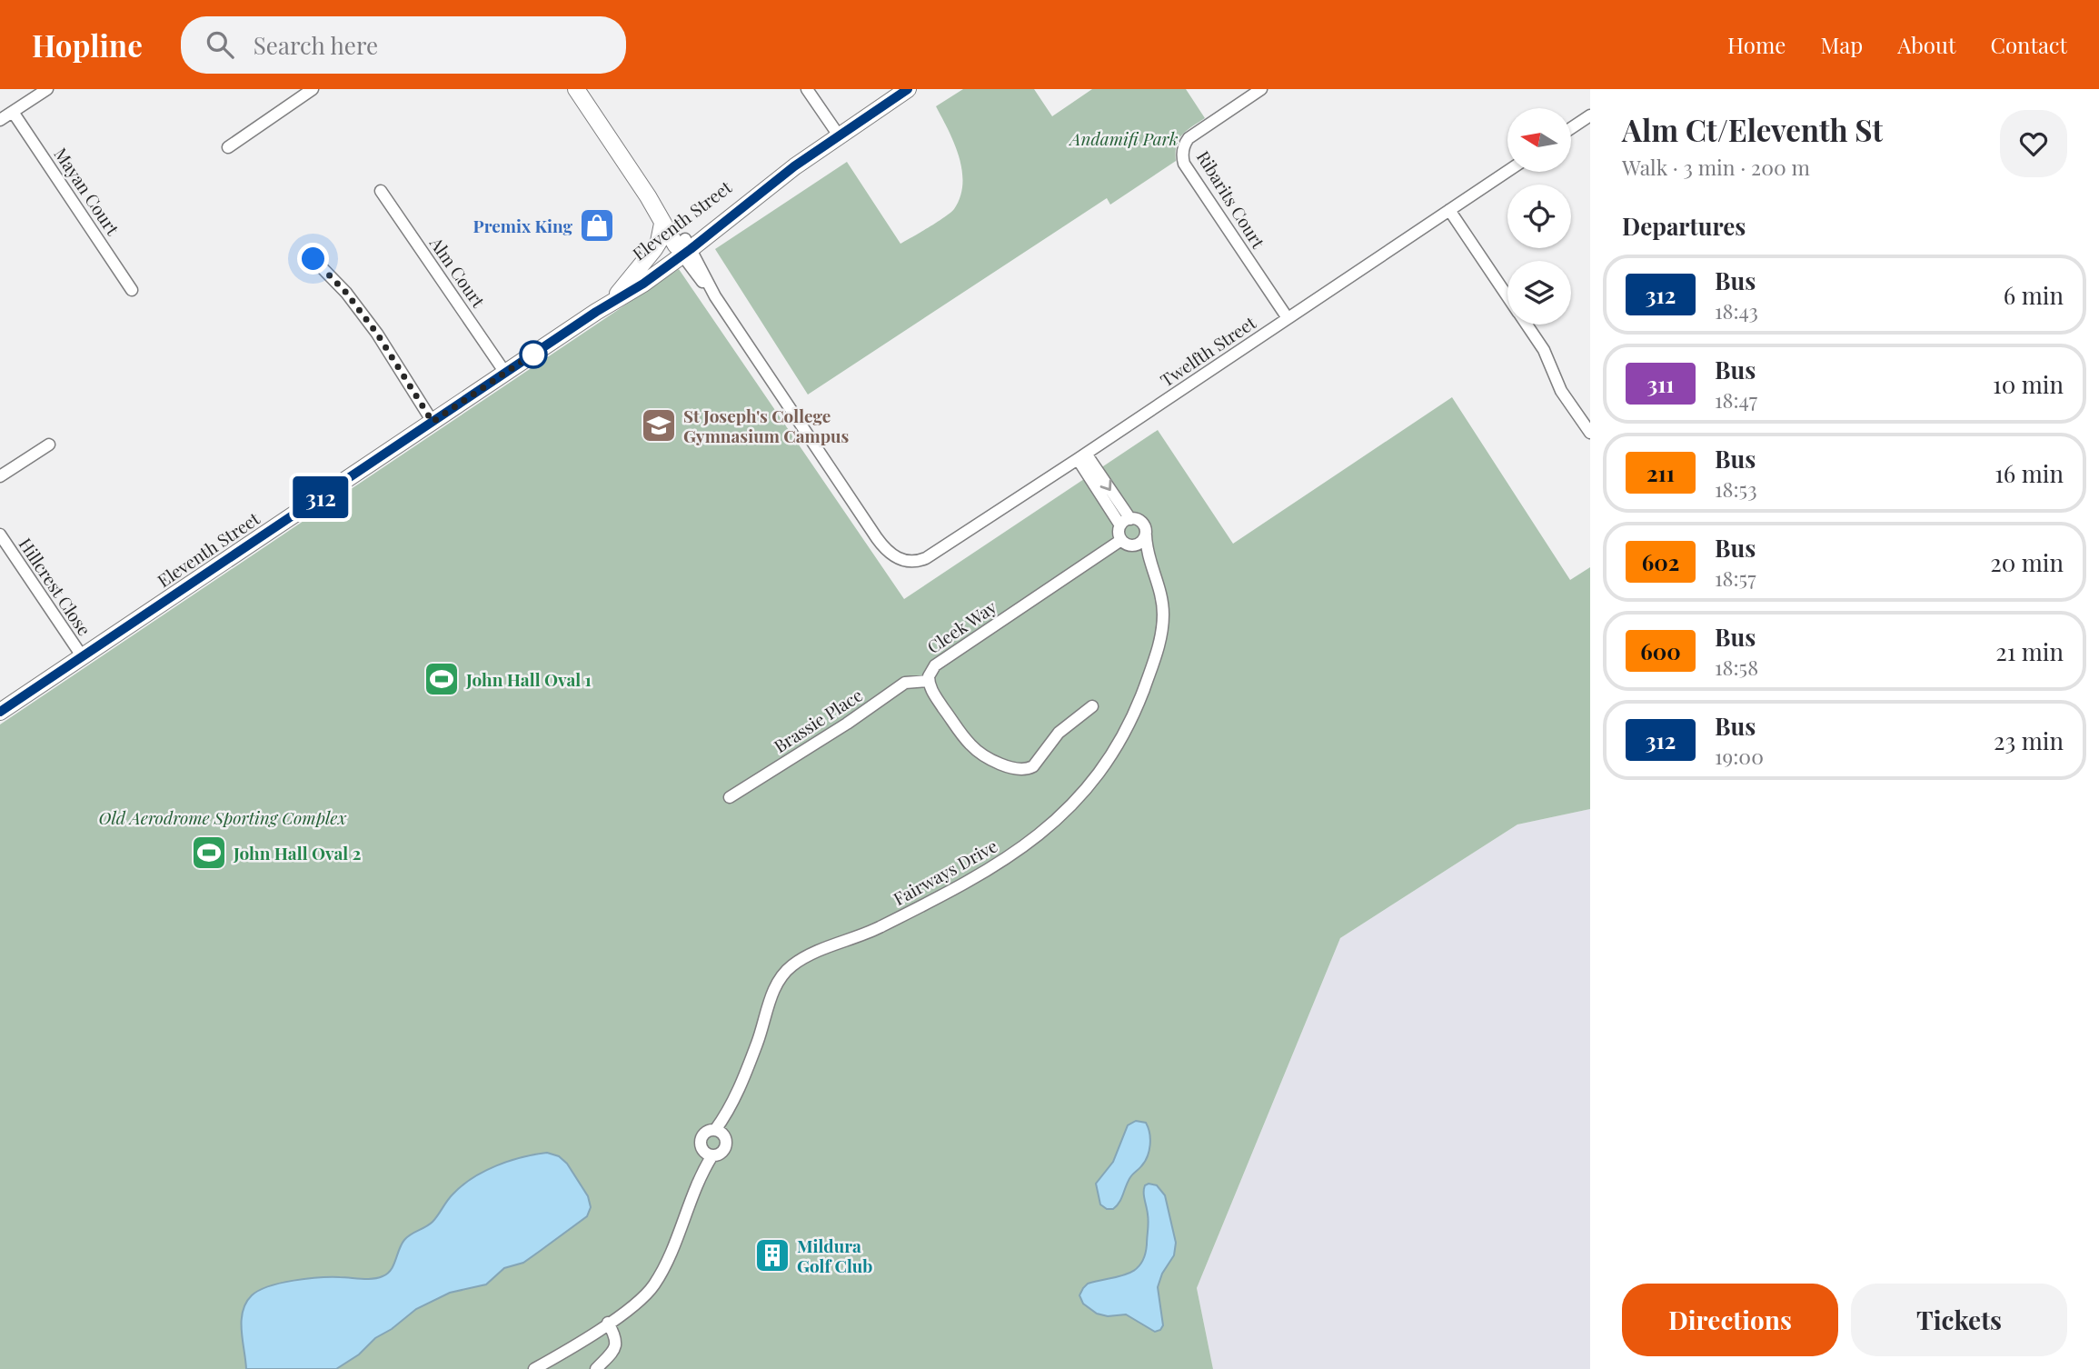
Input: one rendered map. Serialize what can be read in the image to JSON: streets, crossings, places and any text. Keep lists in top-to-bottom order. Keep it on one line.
{"streets":{"main road":["Eleventh Street"],"street":["Mayan Court","Ribarits Court","Alm Court","Twelfth Street","Hillcrest Close","Cleek Way","Brassie Place","Fairways Drive"]},"crossings":[["Ribarits Court","Twelfth Street"],["Eleventh Street","Alm Court"],["Eleventh Street","Twelfth Street"],["Eleventh Street","Hillcrest Close"],["Cleek Way","Brassie Place"],["Cleek Way","Fairways Drive"]],"parks":["Andamifi Park","Old Aerodrome Sporting Complex"],"places":{"shop":["Premix King"],"school or university":["St Joseph's College Gymnasium Campus"],"sports":["John Hall Oval 1","John Hall Oval 2"],"building":["Mildura Golf Club"]},"lines":["bus line 312"],"north":"left","page":{"header":"Hopline","search":"Search here","nav":["Home","Map","About","Contact"],"on_map":"312","heading":[["Alm Ct/Eleventh St","Walk · 3 min · 200 m"],"Departures"],"list":[{"mark":"312","name":"Bus","note":"18:43","value":"6 min"},{"mark":"311","name":"Bus","note":"18:47","value":"10 min"},{"mark":"211","name":"Bus","note":"18:53","value":"16 min"},{"mark":"602","name":"Bus","note":"18:57","value":"20 min"},{"mark":"600","name":"Bus","note":"18:58","value":"21 min"},{"mark":"312","name":"Bus","note":"19:00","value":"23 min"}],"buttons":["Directions","Tickets"]}}
